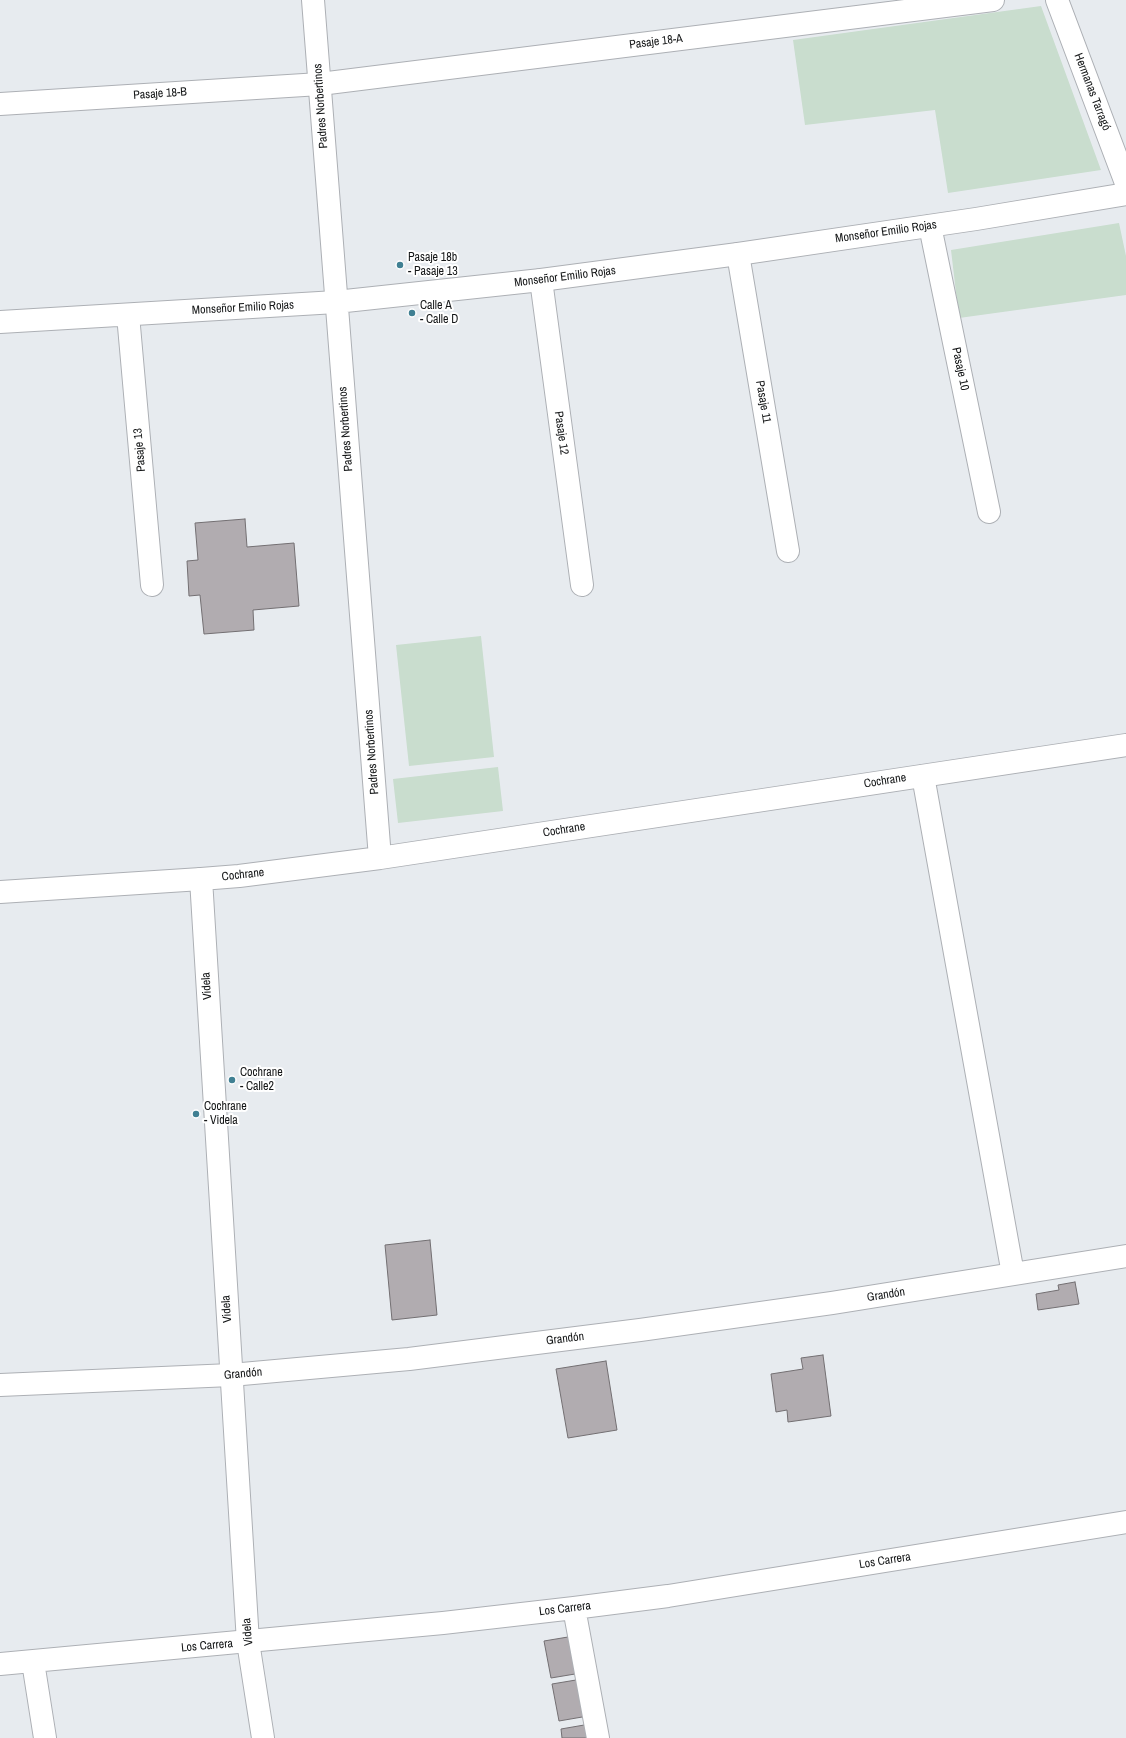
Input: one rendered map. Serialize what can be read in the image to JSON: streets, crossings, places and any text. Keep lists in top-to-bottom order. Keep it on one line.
{"streets":{"street":["Pasaje 18-A","Hermanas Tarragó","Pasaje 18-B","Padres Norbertinos","Monseñor Emilio Rojas","Pasaje 10","Pasaje 11","Pasaje 12","Pasaje 13","Cochrane","Videla","Grandón","Los Carrera"]},"crossings":[["Pasaje 18-A","Pasaje 18-B"],["Pasaje 18-A","Padres Norbertinos"],["Pasaje 18-B","Padres Norbertinos"],["Padres Norbertinos","Monseñor Emilio Rojas"],["Padres Norbertinos","Cochrane"],["Monseñor Emilio Rojas","Pasaje 10"],["Monseñor Emilio Rojas","Pasaje 11"],["Monseñor Emilio Rojas","Pasaje 12"],["Monseñor Emilio Rojas","Pasaje 13"],["Cochrane","Videla"],["Videla","Grandón"],["Videla","Los Carrera"]],"places":["Pasaje 18b - Pasaje 13","Calle A - Calle D","Cochrane - Calle2","Cochrane - Videla"]}
